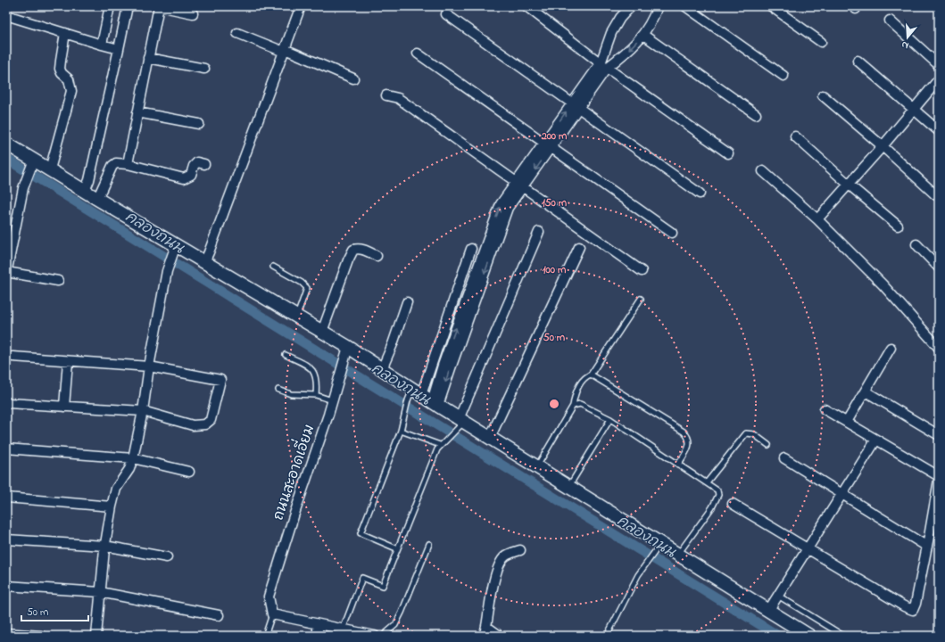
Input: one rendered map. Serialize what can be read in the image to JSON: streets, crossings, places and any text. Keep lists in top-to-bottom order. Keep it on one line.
{"streets":{"street":["ถนนสะอาดเอี่ยม"]},"water":["คลองถนน"],"scale_bar":"50 m","north":"bottom","rings":["200 m","150 m","100 m","50 m"]}
